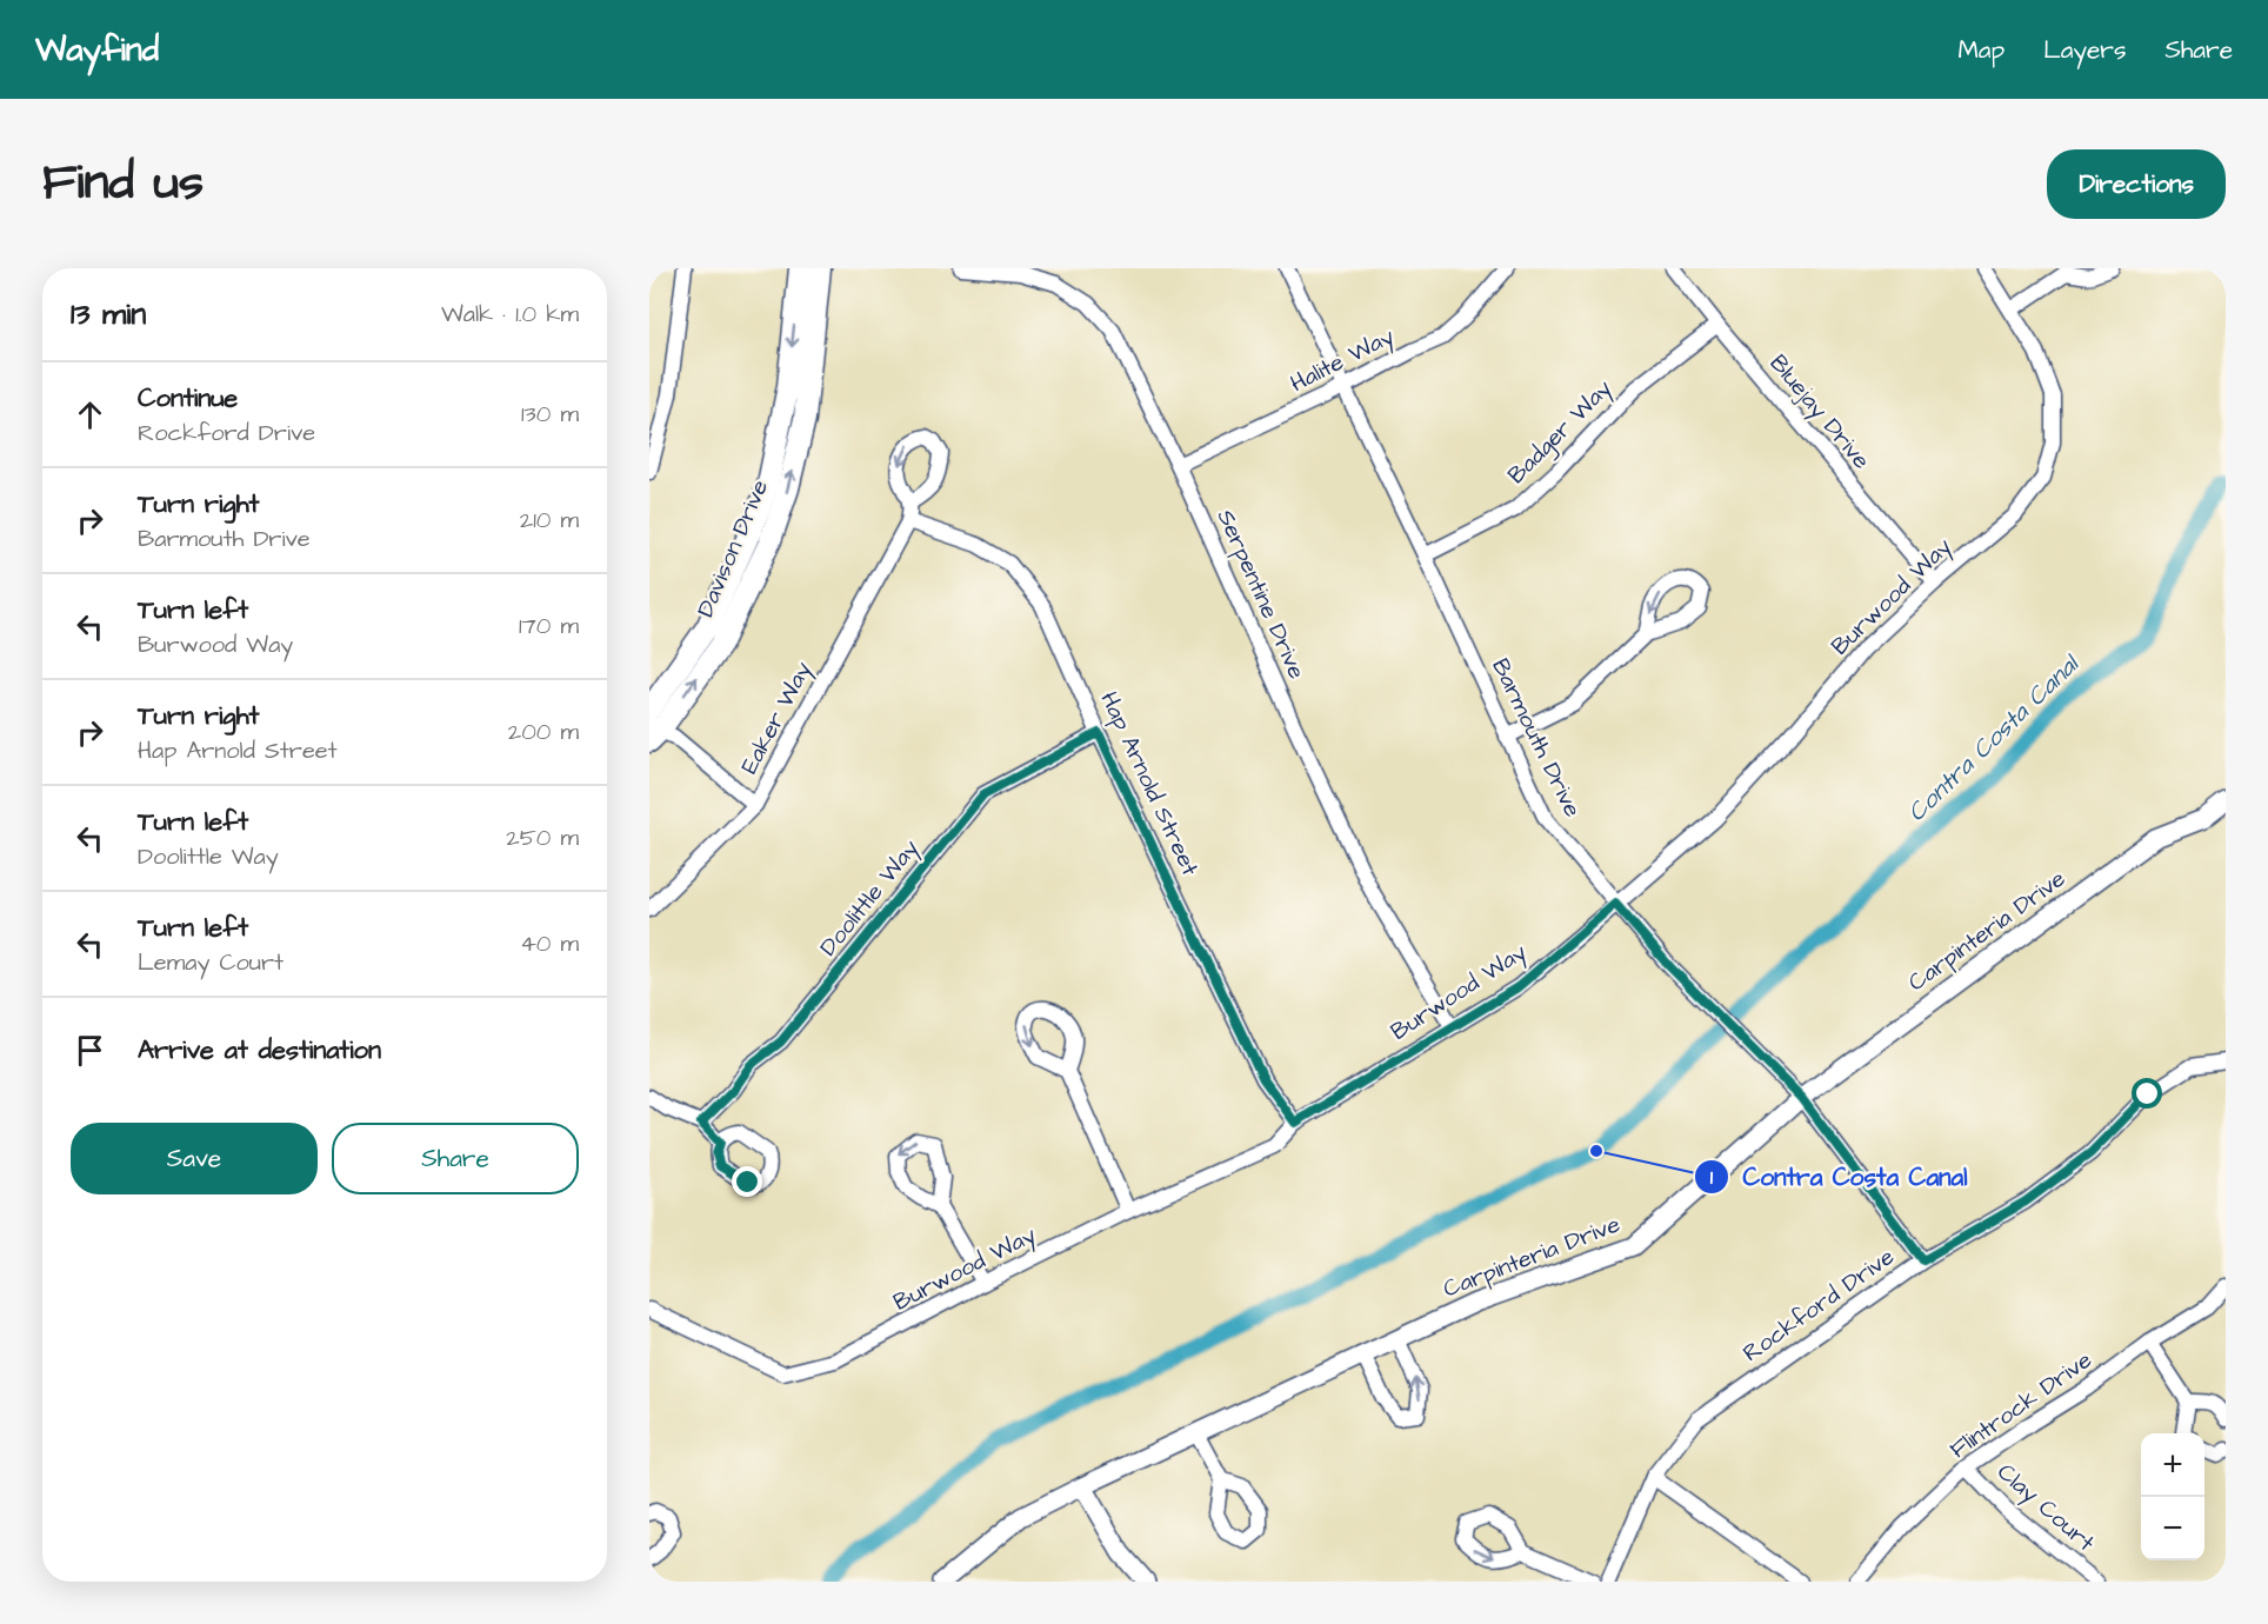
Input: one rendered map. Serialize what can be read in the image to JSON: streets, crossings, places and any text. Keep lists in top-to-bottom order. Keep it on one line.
{"streets":{"main road":["Davison Drive"],"street":["Halite Way","Bluejay Drive","Badger Way","Serpentine Drive","Burwood Way","Eaker Way","Barmouth Drive","Hap Arnold Street","Doolittle Way","Carpinteria Drive","Rockford Drive","Flintrock Drive","Clay Court"]},"crossings":[["Halite Way","Serpentine Drive"],["Halite Way","Barmouth Drive"],["Bluejay Drive","Badger Way"],["Bluejay Drive","Burwood Way"],["Badger Way","Barmouth Drive"],["Serpentine Drive","Burwood Way"],["Burwood Way","Barmouth Drive"],["Burwood Way","Hap Arnold Street"],["Eaker Way","Hap Arnold Street"],["Barmouth Drive","Carpinteria Drive"],["Barmouth Drive","Rockford Drive"],["Hap Arnold Street","Doolittle Way"],["Flintrock Drive","Clay Court"]],"water":["Contra Costa Canal"],"places":["Contra Costa Canal"],"page":{"header":"Wayfind","nav":["Map","Layers","Share"],"title":"Find us","buttons":["Directions",["Save","Share"]],"heading":["13 min","Walk · 1.0 km"],"list":[["Continue","Rockford Drive","130 m"],["Turn right","Barmouth Drive","210 m"],["Turn left","Burwood Way","170 m"],["Turn right","Hap Arnold Street","200 m"],["Turn left","Doolittle Way","250 m"],["Turn left","Lemay Court","40 m"],"Arrive at destination"],"map_buttons":["+","−"]}}
